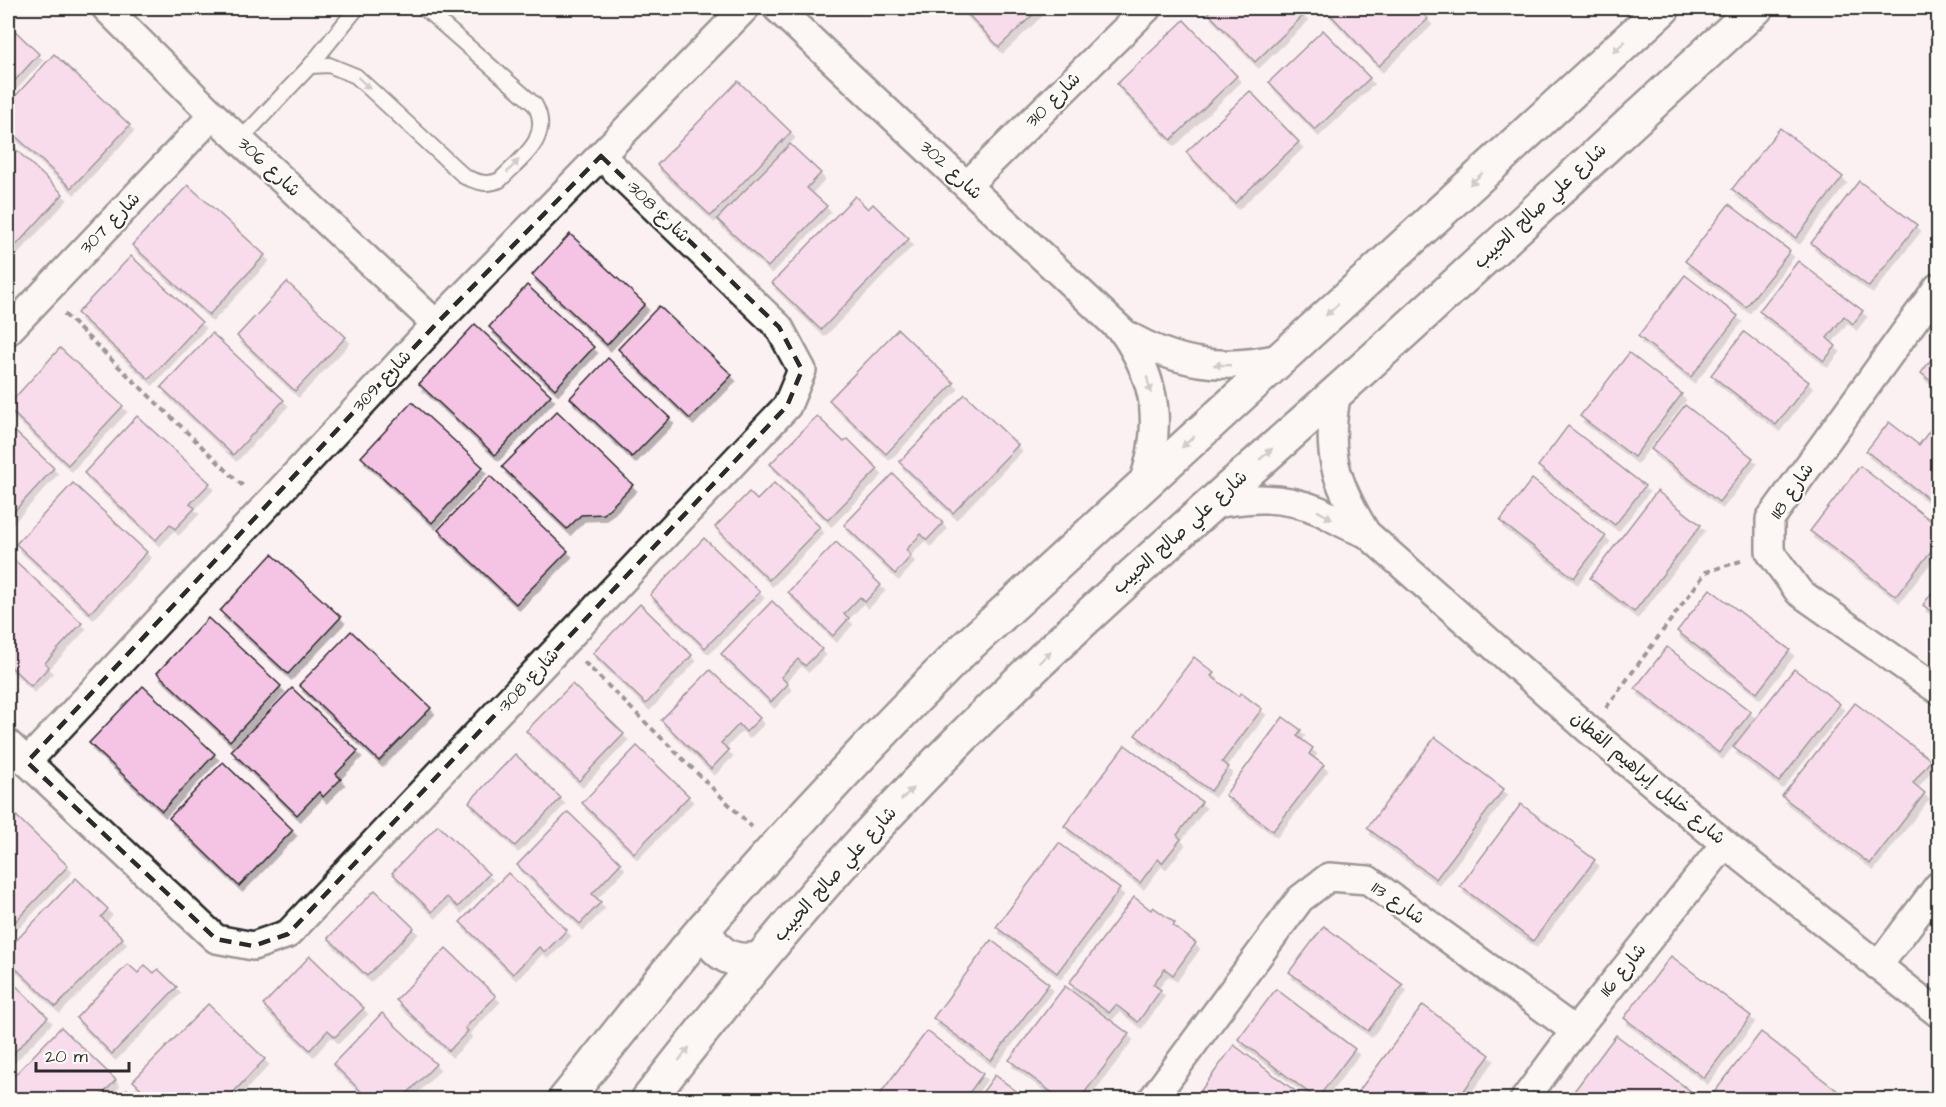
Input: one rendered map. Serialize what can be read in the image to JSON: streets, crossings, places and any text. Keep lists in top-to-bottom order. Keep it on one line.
{"streets":{"street":["شارع 310","شارع 306","شارع 302","شارع علي صالح الحبيب","شارع 308","شارع 307","شارع 309","شارع 118","شارع خليل إبراهيم القطان","شارع 113","شارع 116"]},"crossings":[["شارع 310","شارع 302"],["شارع 306","شارع 307"],["شارع 306","شارع 309"],["شارع علي صالح الحبيب","شارع خليل إبراهيم القطان"],["شارع 308","شارع 309"],["شارع خليل إبراهيم القطان","شارع 116"],["شارع 113","شارع 116"]],"scale_bar":"20 m"}
